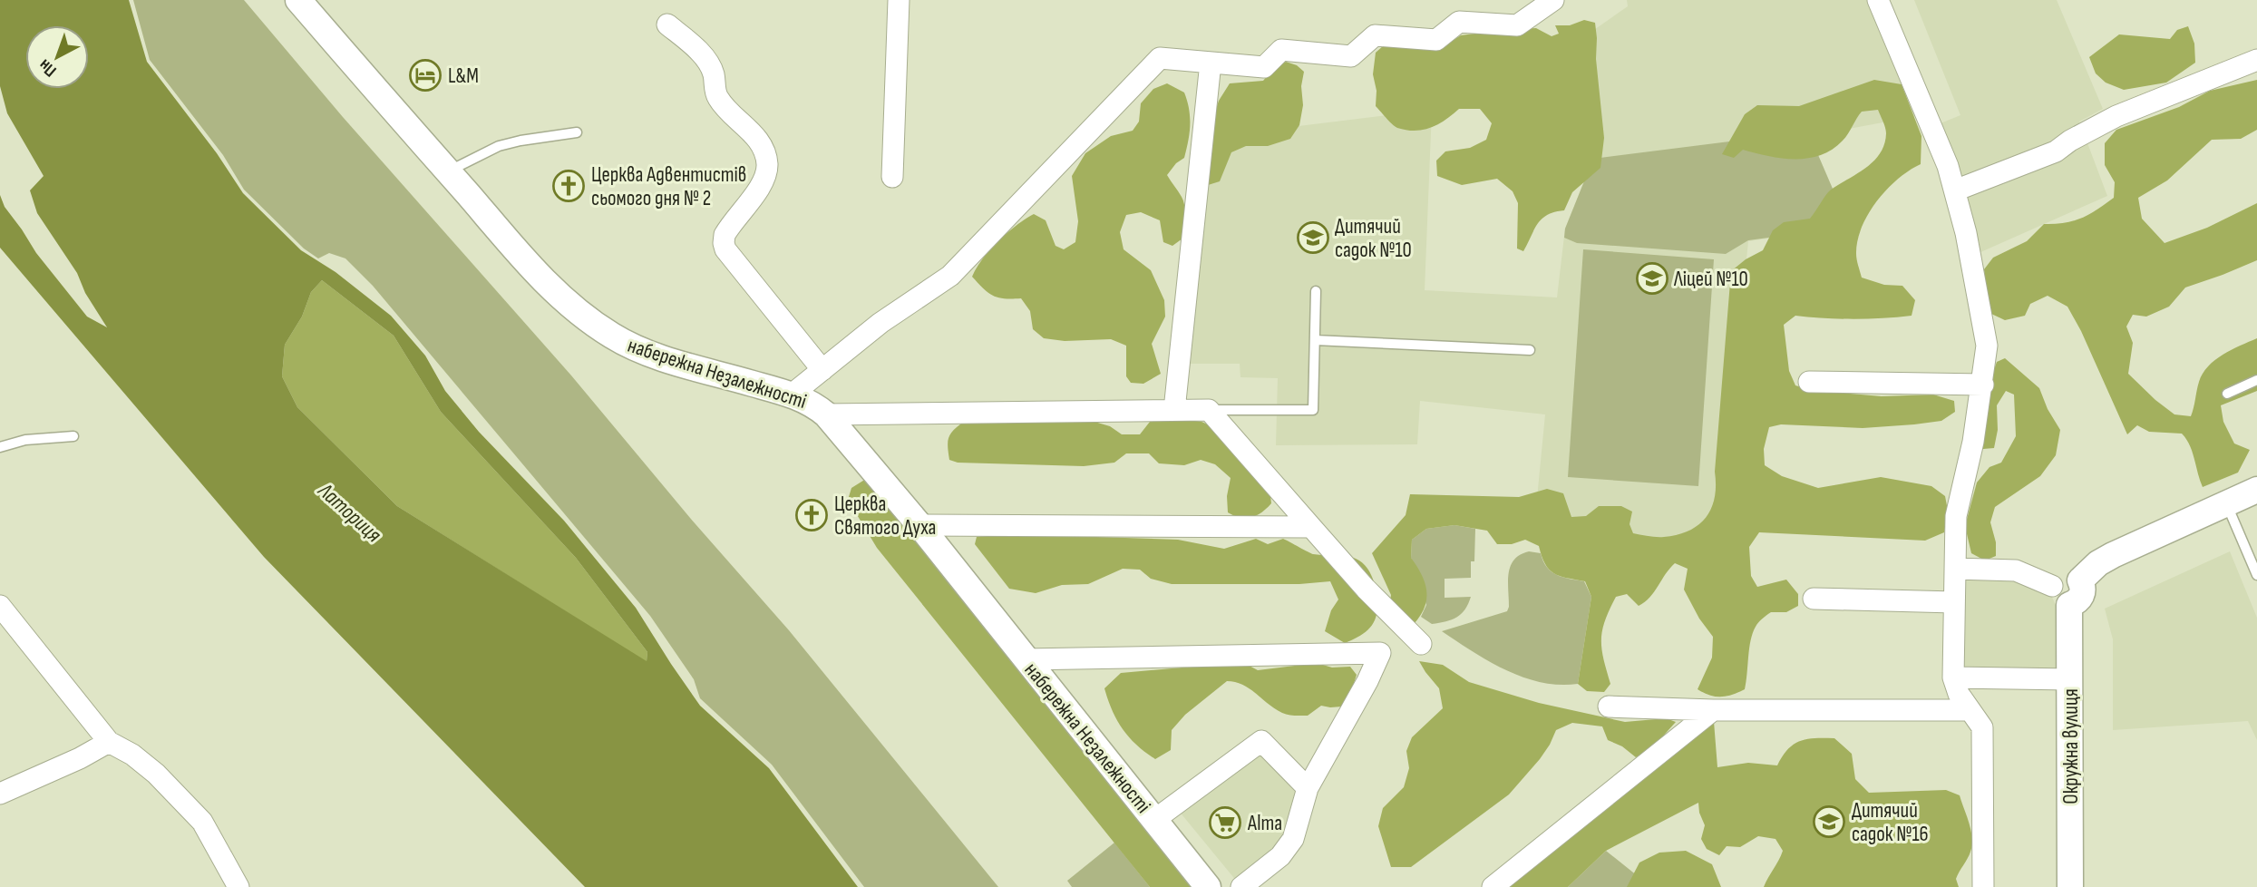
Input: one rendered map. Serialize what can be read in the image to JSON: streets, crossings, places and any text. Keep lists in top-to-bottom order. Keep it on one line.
{"streets":{"street":["набережна Незалежності","Окружна вулиця"]},"water":["Латориця"],"places":{"hotel":["L&M"],"church":["Церква Адвентистів сьомого дня № 2","Церква Святого Духа"],"school or university":["Дитячий садок №10","Ліцей №10","Дитячий садок №16"],"supermarket":["Alma"]},"north":"bottom left"}
